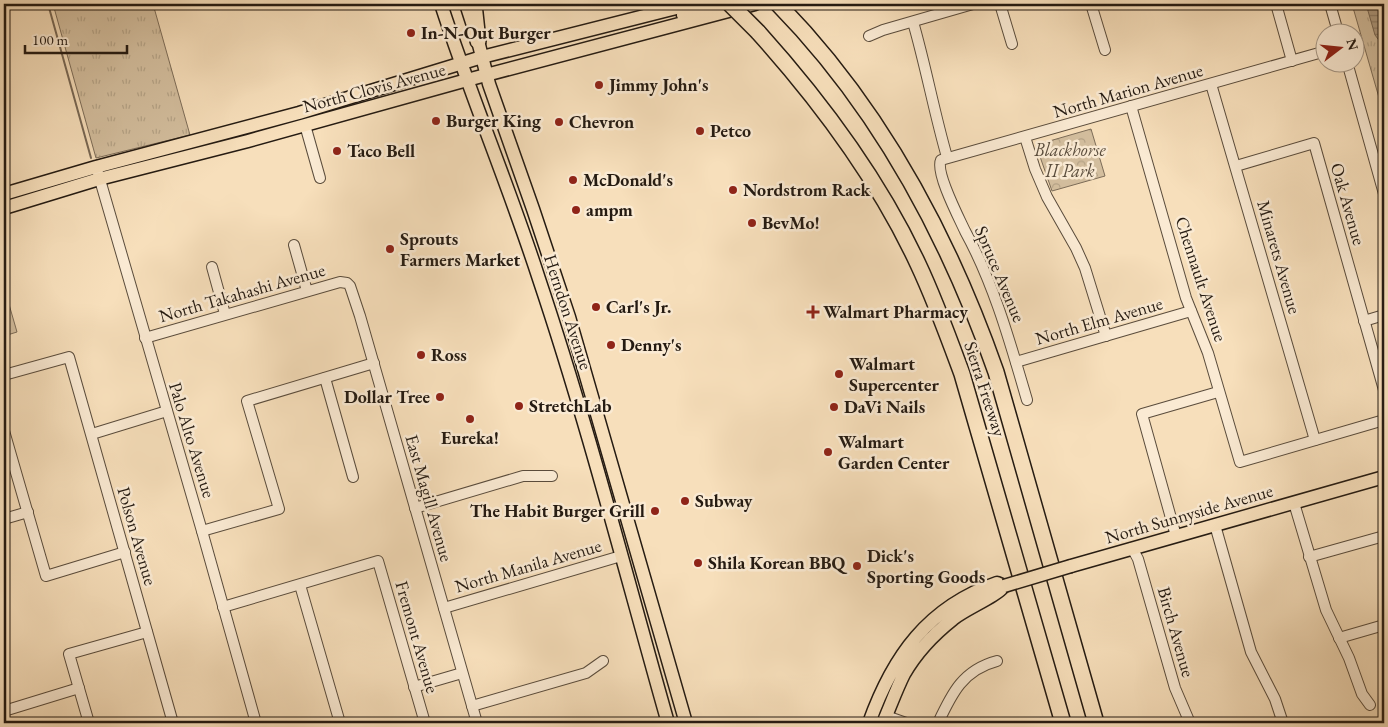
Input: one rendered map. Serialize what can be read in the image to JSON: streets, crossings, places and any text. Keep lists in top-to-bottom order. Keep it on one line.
{"streets":{"highway":["Sierra Freeway"],"main road":["North Clovis Avenue","Herndon Avenue","North Sunnyside Avenue"],"street":["North Marion Avenue","Oak Avenue","Minarets Avenue","Spruce Avenue","Chennault Avenue","North Takahashi Avenue","North Elm Avenue","Palo Alto Avenue","East Magill Avenue","Polson Avenue","North Manila Avenue","Birch Avenue","Fremont Avenue"]},"crossings":[["North Clovis Avenue","Herndon Avenue"],["North Clovis Avenue","Palo Alto Avenue"],["North Marion Avenue","Minarets Avenue"],["North Marion Avenue","Spruce Avenue"],["North Marion Avenue","Chennault Avenue"],["Oak Avenue","Minarets Avenue"],["Minarets Avenue","Chennault Avenue"],["Spruce Avenue","North Elm Avenue"],["Chennault Avenue","North Elm Avenue"],["North Takahashi Avenue","Palo Alto Avenue"],["North Takahashi Avenue","East Magill Avenue"],["Herndon Avenue","North Manila Avenue"],["East Magill Avenue","North Manila Avenue"],["North Sunnyside Avenue","Birch Avenue"]],"parks":["Blackhorse II Park"],"places":{"other":["In-N-Out Burger","Jimmy John's","Burger King","Chevron","Petco","Taco Bell","McDonald's","Nordstrom Rack","ampm","BevMo!","Sprouts Farmers Market","Carl's Jr.","Denny's","Ross","Walmart Supercenter","Dollar Tree","StretchLab","DaVi Nails","Eureka!","Walmart Garden Center","Subway","The Habit Burger Grill","Shila Korean BBQ","Dick's Sporting Goods"],"health":["Walmart Pharmacy"]},"scale_bar":"100 m","north":"right"}
